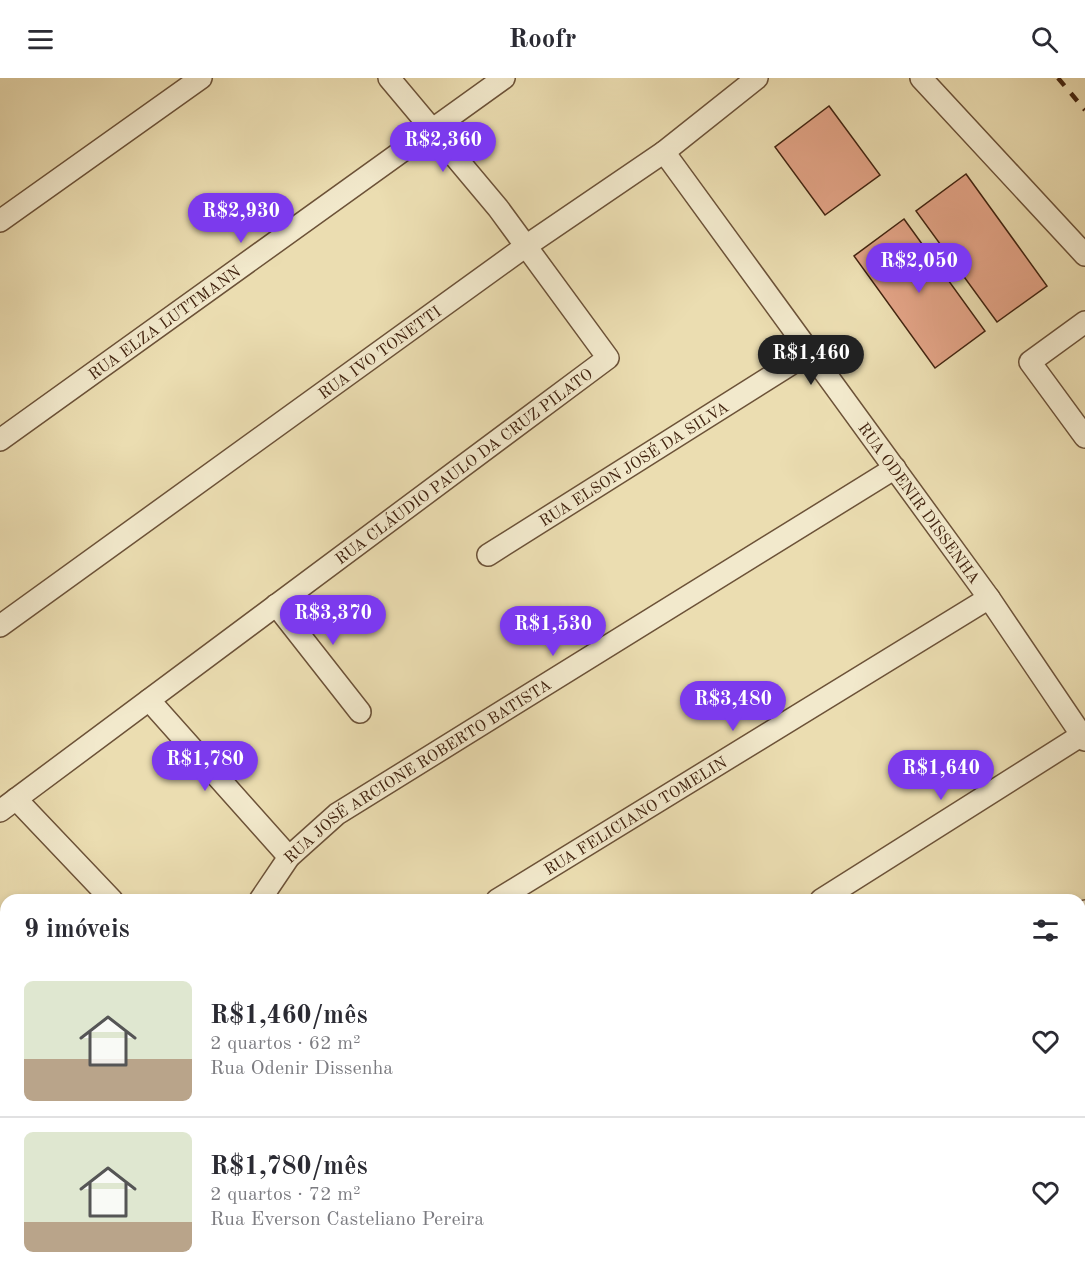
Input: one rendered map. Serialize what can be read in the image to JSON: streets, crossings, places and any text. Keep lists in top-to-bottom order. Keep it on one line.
{"streets":{"street":["RUA ELZA LUTTMANN","RUA IVO TONETTI","RUA ELSON JOSÉ DA SILVA","RUA CLÁUDIO PAULO DA CRUZ PILATO","RUA ODENIR DISSENHA","RUA JOSÉ ARCIONE ROBERTO BATISTA","RUA FELICIANO TOMELIN"]},"crossings":[["RUA IVO TONETTI","RUA CLÁUDIO PAULO DA CRUZ PILATO"],["RUA IVO TONETTI","RUA ODENIR DISSENHA"],["RUA ELSON JOSÉ DA SILVA","RUA ODENIR DISSENHA"],["RUA ODENIR DISSENHA","RUA JOSÉ ARCIONE ROBERTO BATISTA"],["RUA ODENIR DISSENHA","RUA FELICIANO TOMELIN"]],"page":{"header":"Roofr","price":["R$2,360","R$2,930","R$2,050","R$1,460","R$3,370","R$1,530","R$3,480","R$1,780","R$1,640"],"heading":"9 imóveis","list":[{"name":"R$1,460/mês","note":"2 quartos · 62 m² · Rua Odenir Dissenha"},{"name":"R$1,780/mês","note":"2 quartos · 72 m² · Rua Everson Casteliano Pereira"}]}}
